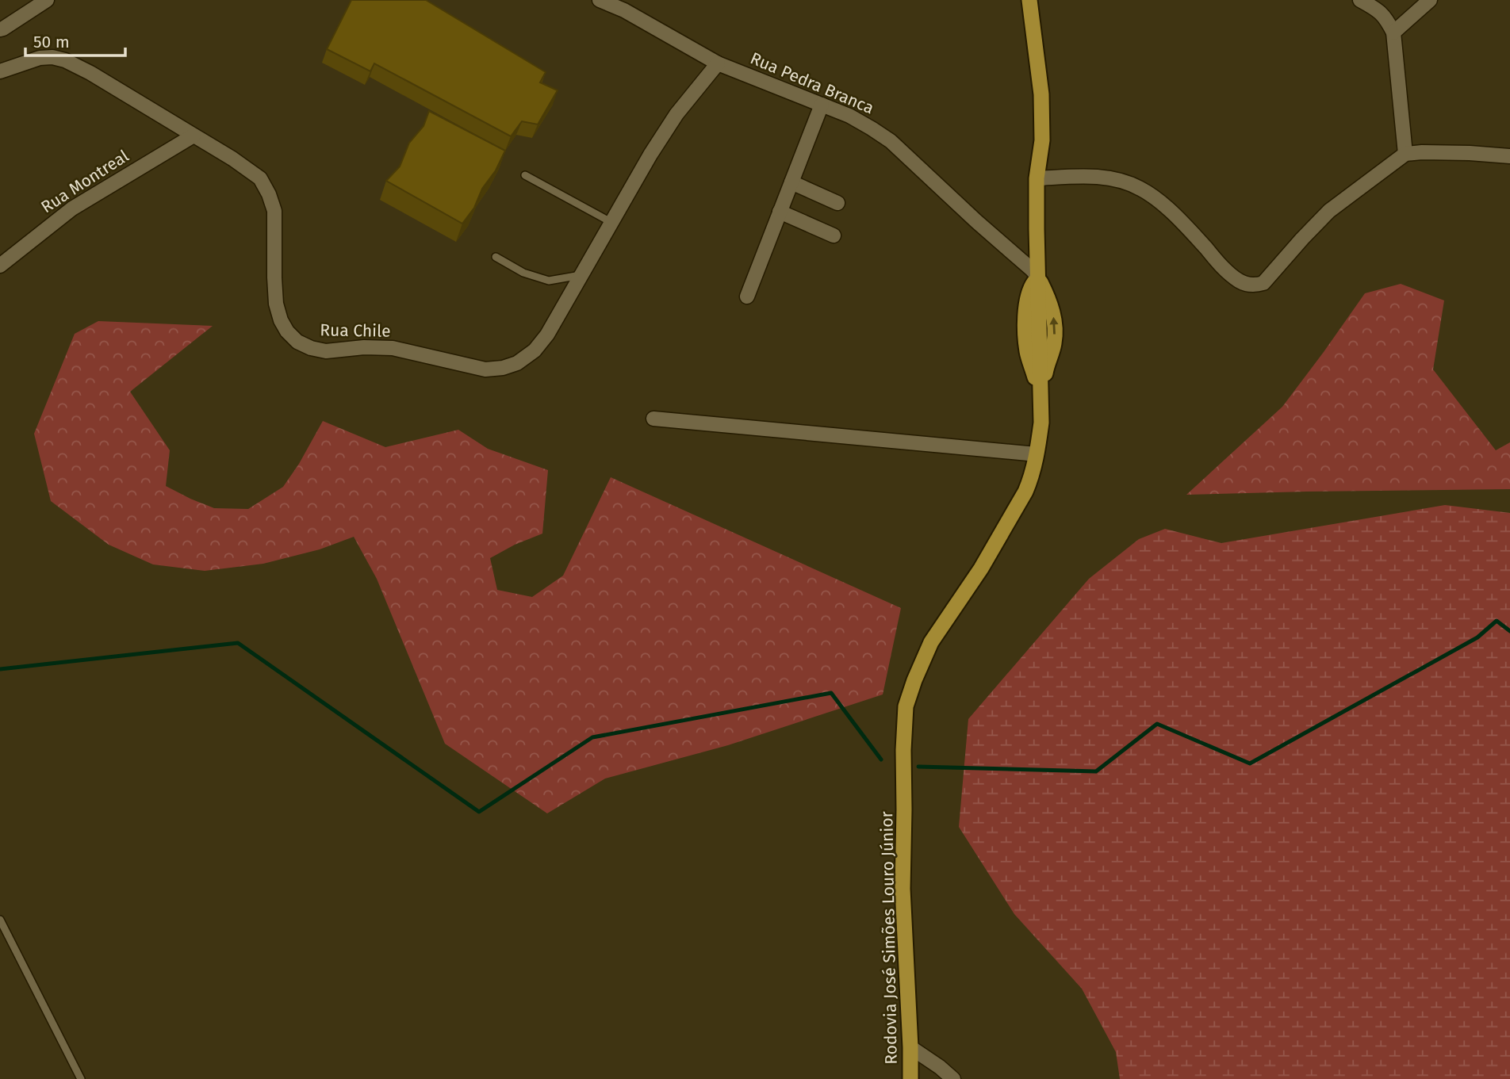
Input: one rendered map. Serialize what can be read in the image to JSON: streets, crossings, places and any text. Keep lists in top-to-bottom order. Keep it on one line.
{"streets":{"main road":["Rodovia José Simões Louro Júnior"],"street":["Rua Pedra Branca","Rua Montreal","Rua Chile"]},"crossings":[["Rua Pedra Branca","Rua Chile"],["Rua Pedra Branca","Rodovia José Simões Louro Júnior"],["Rua Montreal","Rua Chile"]],"scale_bar":"50 m"}
